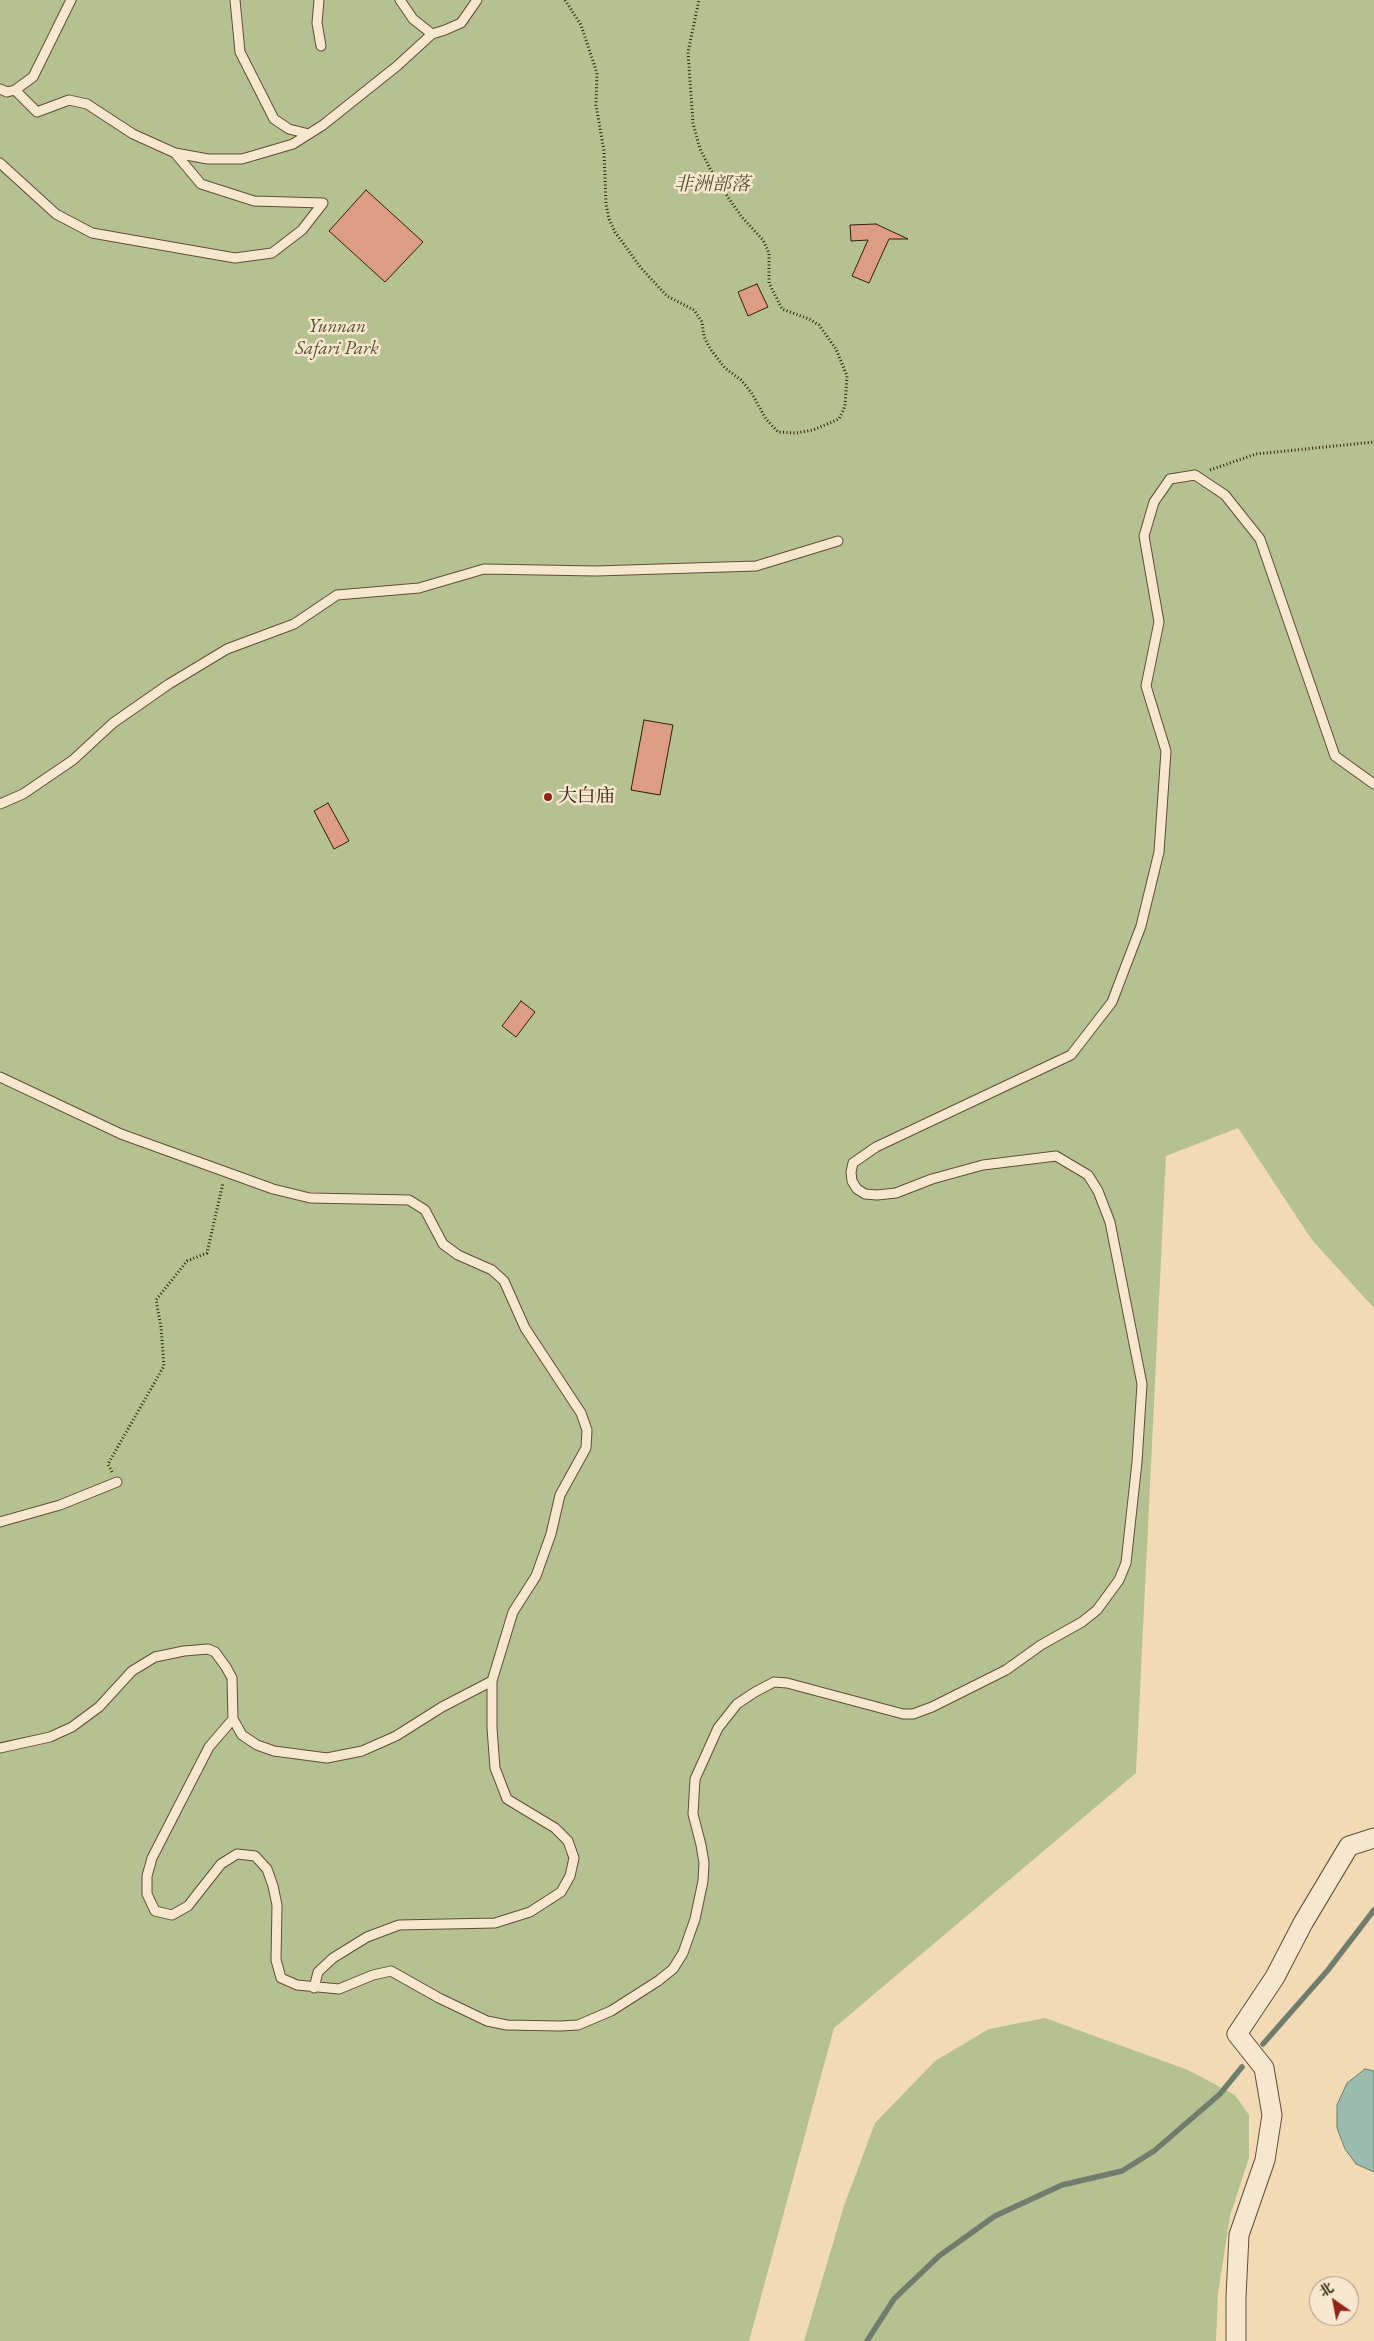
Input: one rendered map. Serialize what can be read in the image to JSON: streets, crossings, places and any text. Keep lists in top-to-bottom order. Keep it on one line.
{"parks":["非洲部落","Yunnan Safari Park"],"places":["大白庙"],"north":"top left"}
